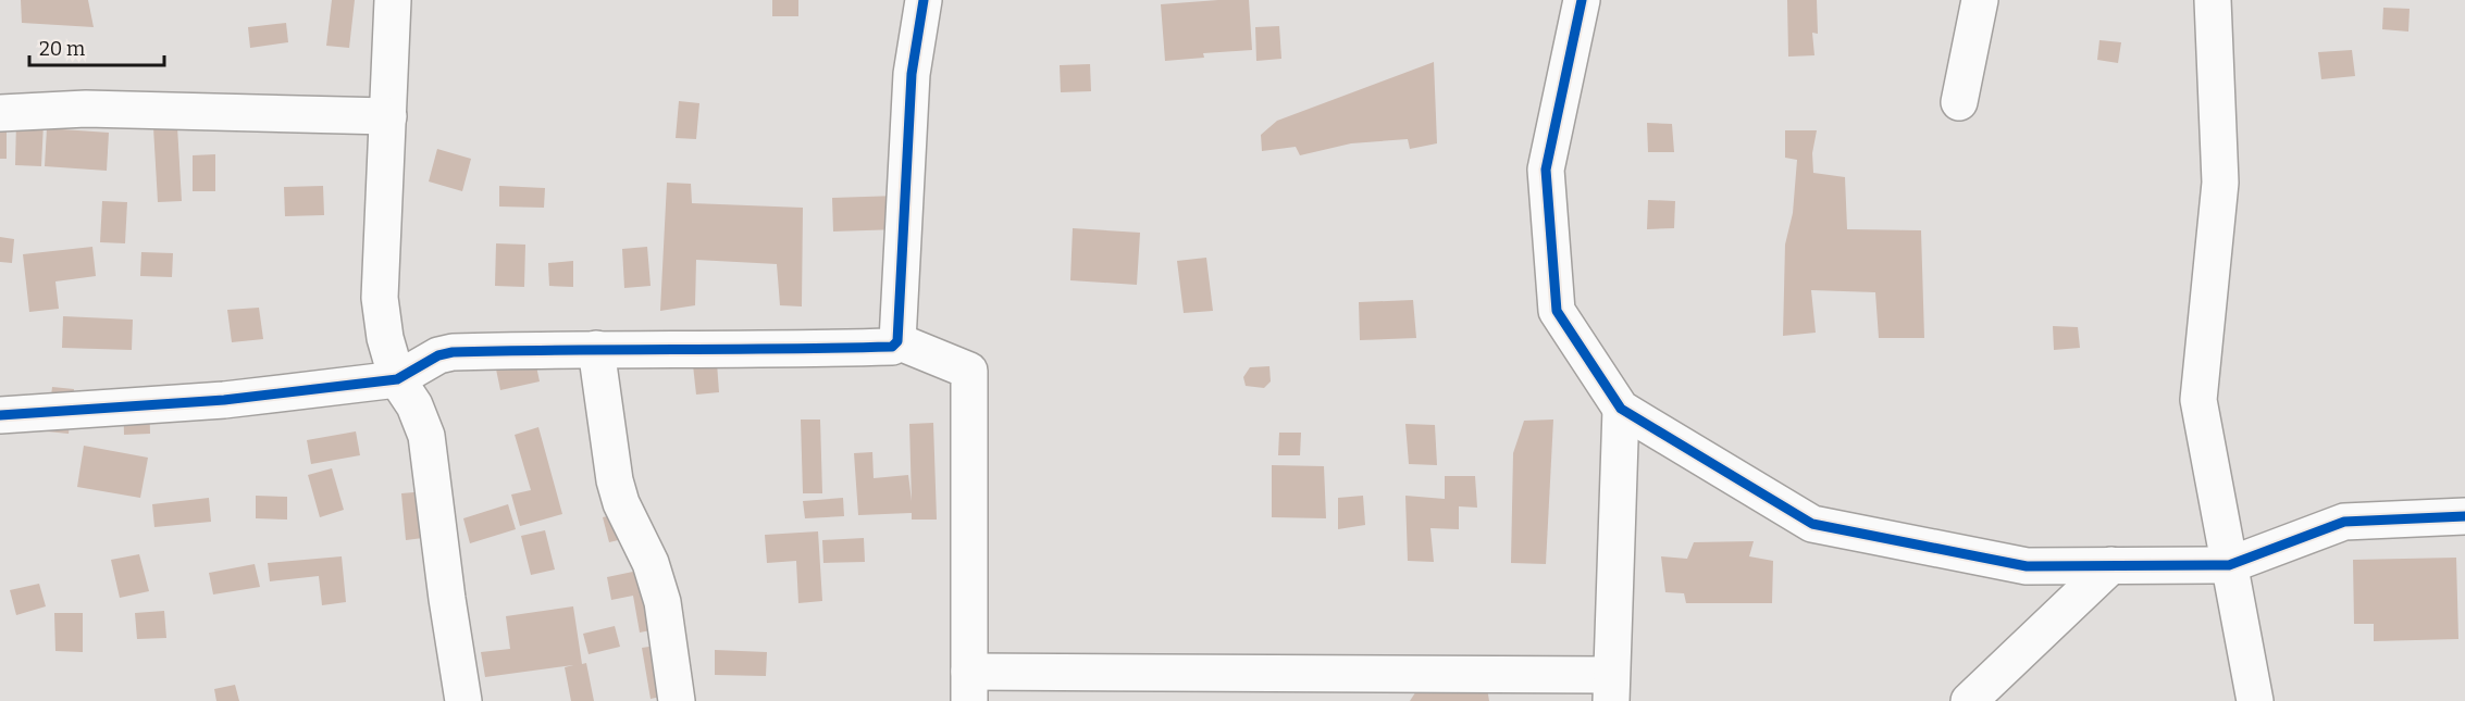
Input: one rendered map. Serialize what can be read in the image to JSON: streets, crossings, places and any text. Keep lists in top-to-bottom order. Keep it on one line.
{"scale_bar":"20 m"}
